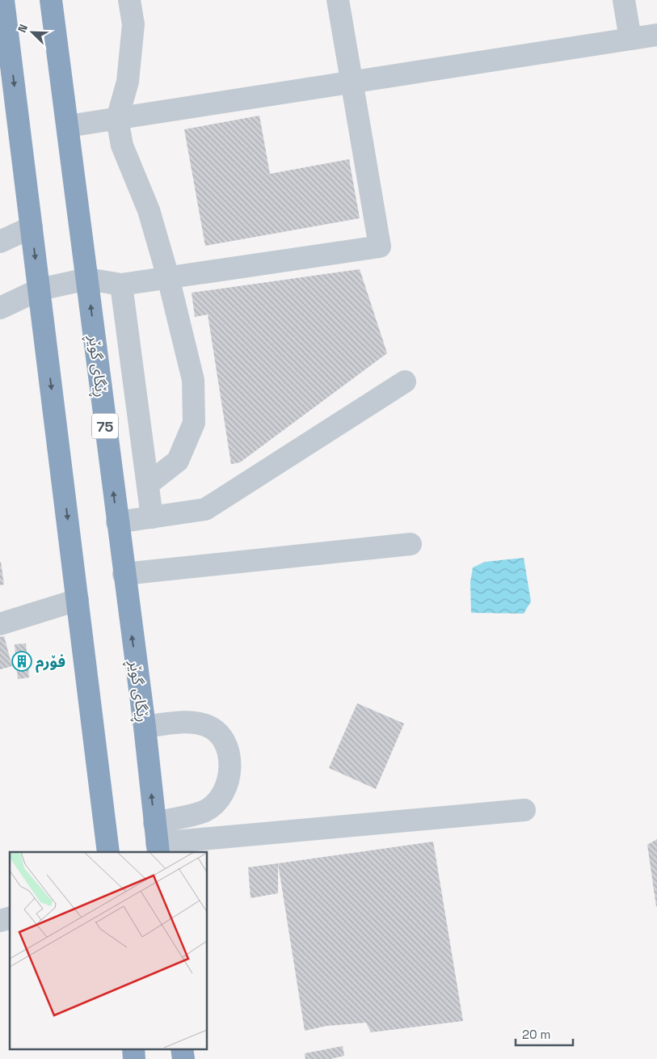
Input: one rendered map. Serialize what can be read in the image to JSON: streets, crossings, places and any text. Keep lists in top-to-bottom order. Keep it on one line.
{"streets":{"highway":["ڕێگای گوێڕ","75"]},"places":{"building":["فۆرم"]},"scale_bar":"20 m","north":"top left"}
